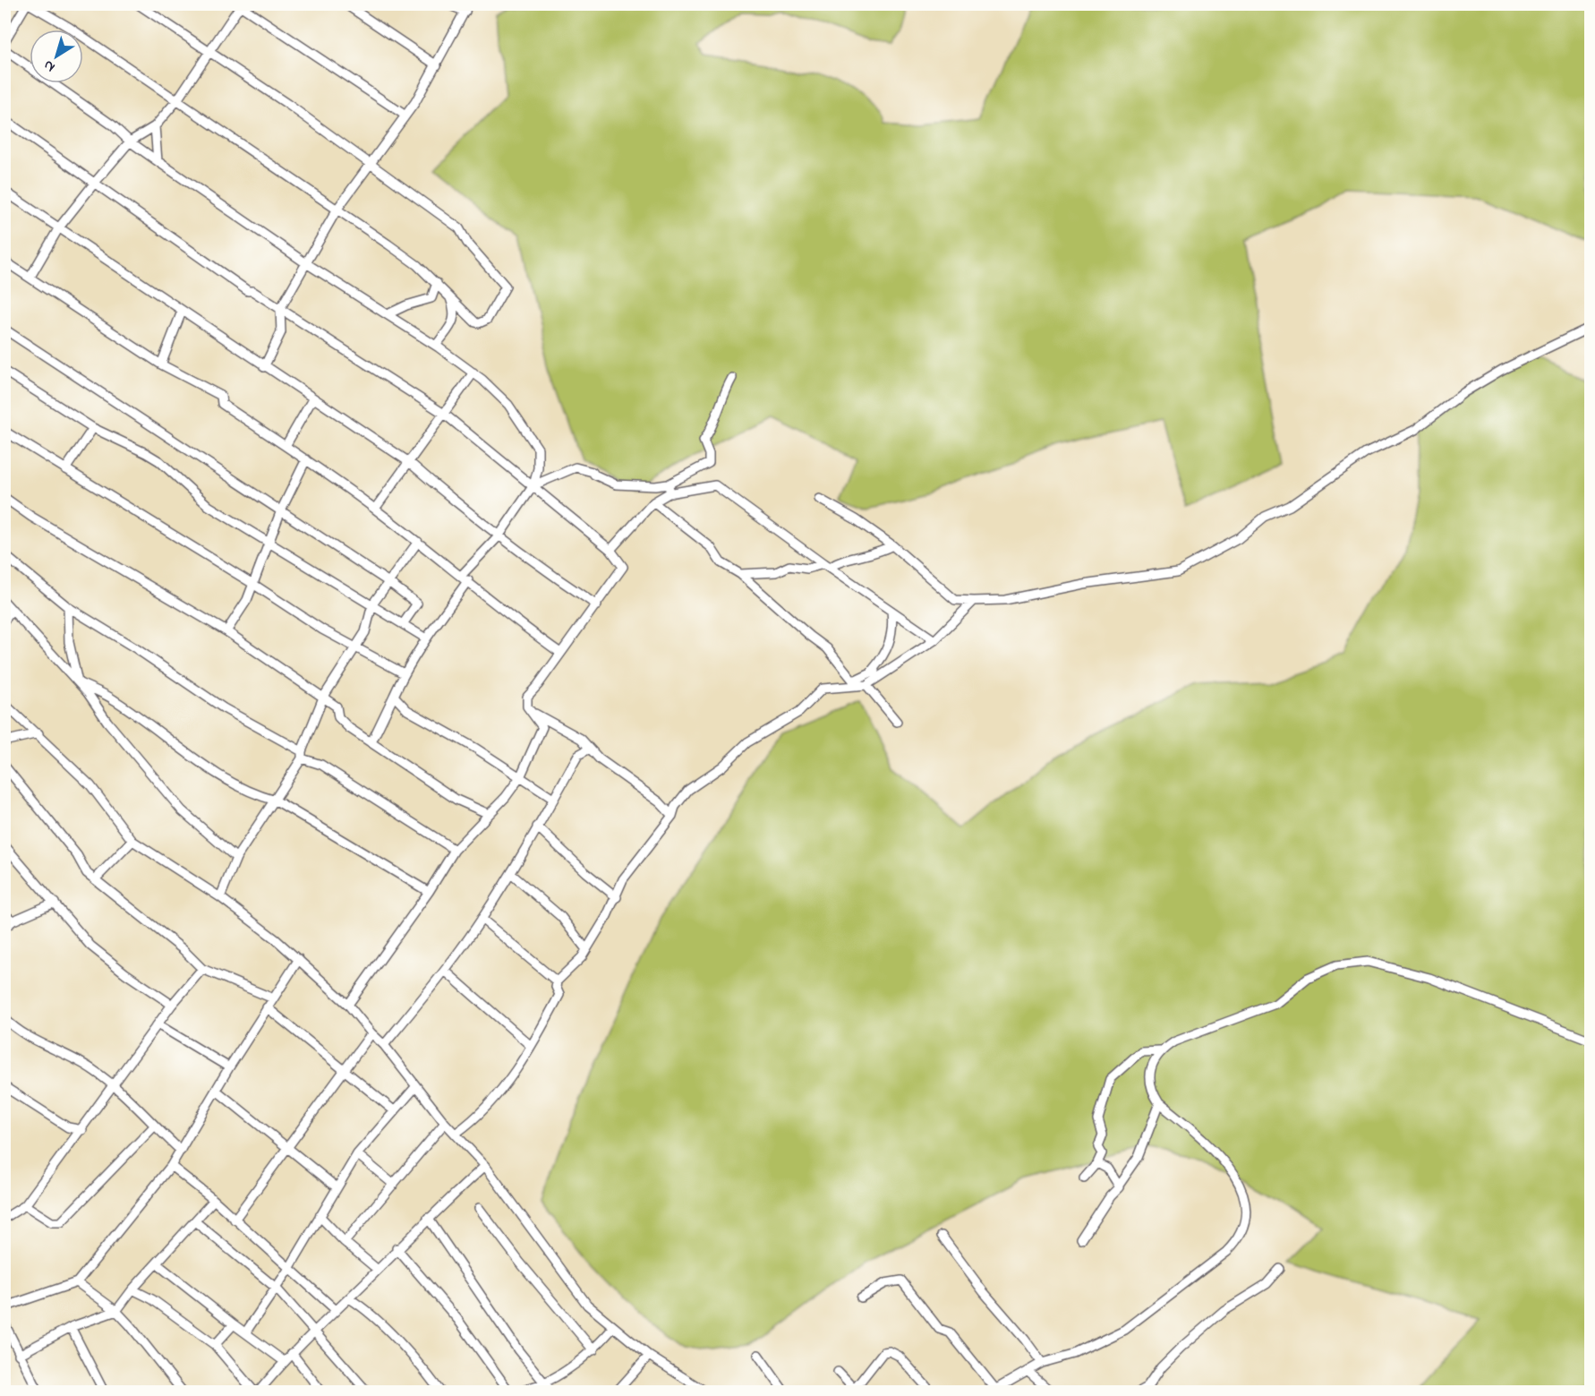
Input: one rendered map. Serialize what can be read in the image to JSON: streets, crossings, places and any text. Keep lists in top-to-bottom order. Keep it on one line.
{"north":"bottom left"}
